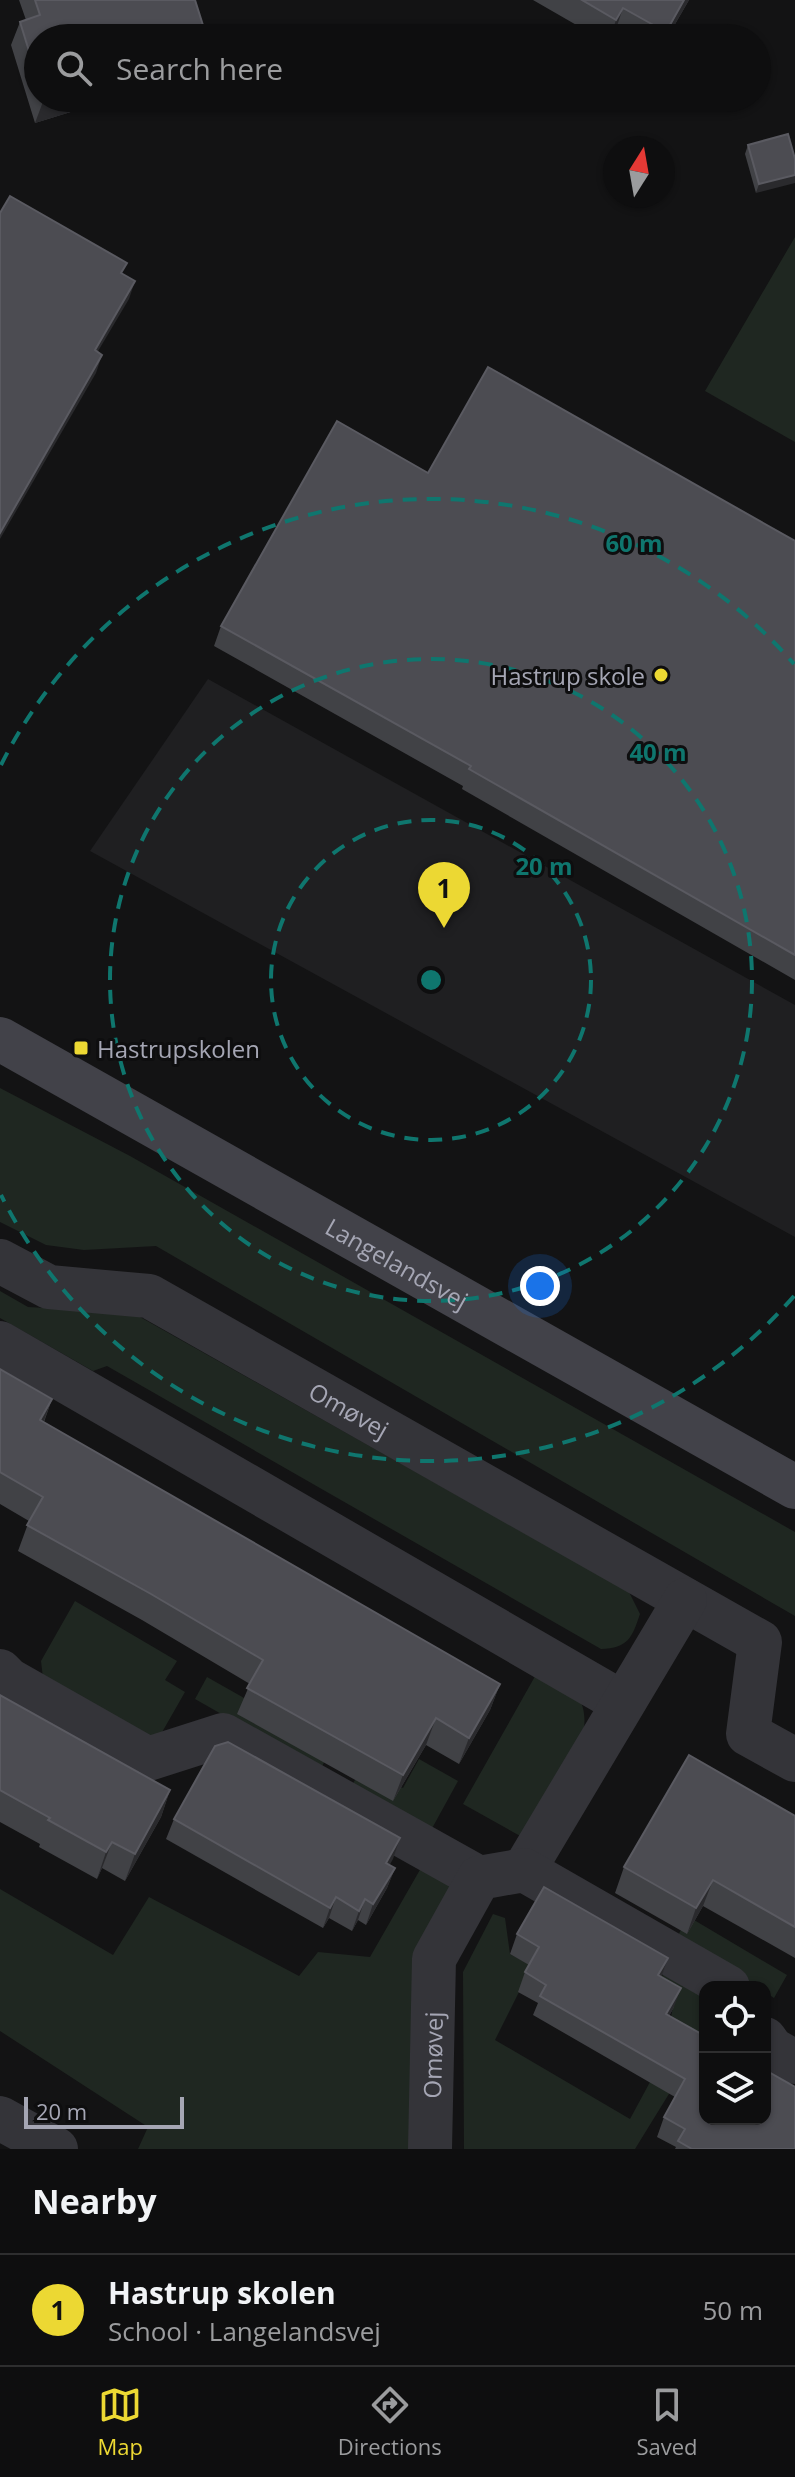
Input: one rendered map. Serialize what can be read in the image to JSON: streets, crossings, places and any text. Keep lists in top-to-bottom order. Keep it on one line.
{"streets":{"street":["Langelandsvej","Omøvej"]},"places":{"other":["Hastrup skole"],"transit":["Hastrupskolen"]},"scale_bar":"20 m","north":"top","page":{"search":"Search here","pins":"1","scale":"20 m","heading":"Nearby","list":[{"mark":"1","name":"Hastrup skolen","note":"School · Langelandsvej","value":"50 m"}],"nav":["Map","Directions","Saved"]},"rings":["60 m","40 m","20 m"]}
